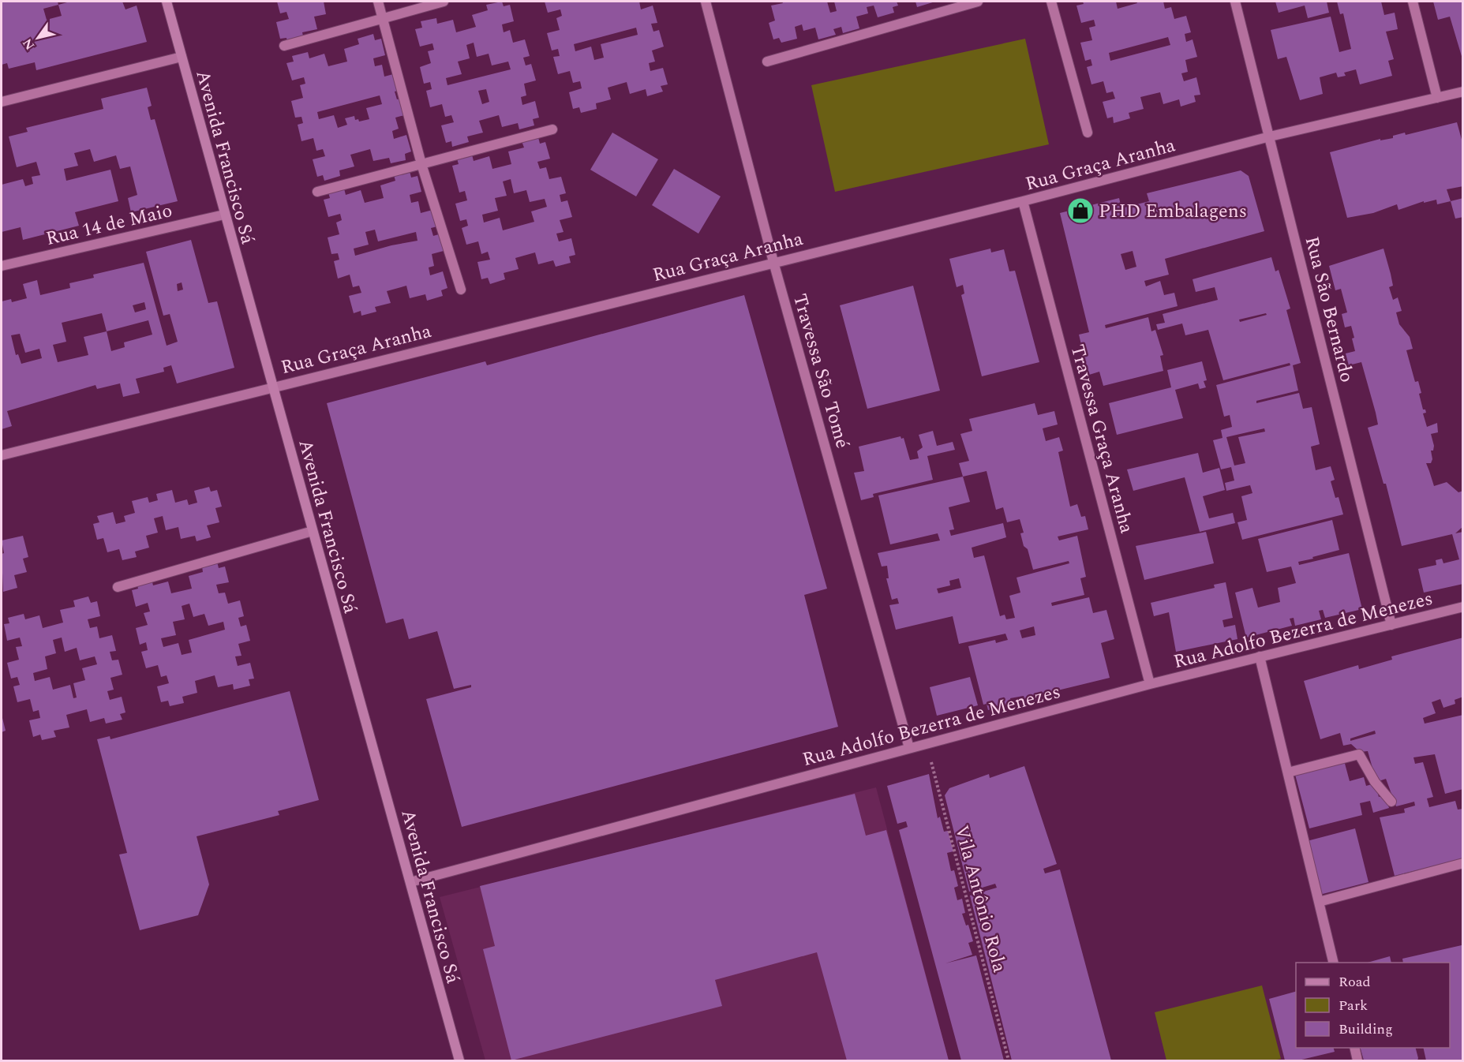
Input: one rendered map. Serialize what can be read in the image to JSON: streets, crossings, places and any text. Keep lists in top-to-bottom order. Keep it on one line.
{"streets":{"main road":["Avenida Francisco Sá"],"street":["Rua Graça Aranha","Rua 14 de Maio","Rua São Bernardo","Travessa São Tomé","Travessa Graça Aranha","Rua Adolfo Bezerra de Menezes"],"path":["Vila Antônio Rola"]},"crossings":[["Avenida Francisco Sá","Rua Graça Aranha"],["Avenida Francisco Sá","Rua 14 de Maio"],["Avenida Francisco Sá","Rua Adolfo Bezerra de Menezes"],["Rua Graça Aranha","Rua São Bernardo"],["Rua Graça Aranha","Travessa São Tomé"],["Rua Graça Aranha","Travessa Graça Aranha"],["Rua São Bernardo","Rua Adolfo Bezerra de Menezes"],["Travessa São Tomé","Rua Adolfo Bezerra de Menezes"],["Travessa Graça Aranha","Rua Adolfo Bezerra de Menezes"],["Rua Adolfo Bezerra de Menezes","Vila Antônio Rola"]],"places":{"shop":["PHD Embalagens"]},"legend":["Road","Park","Building"],"north":"bottom left"}
